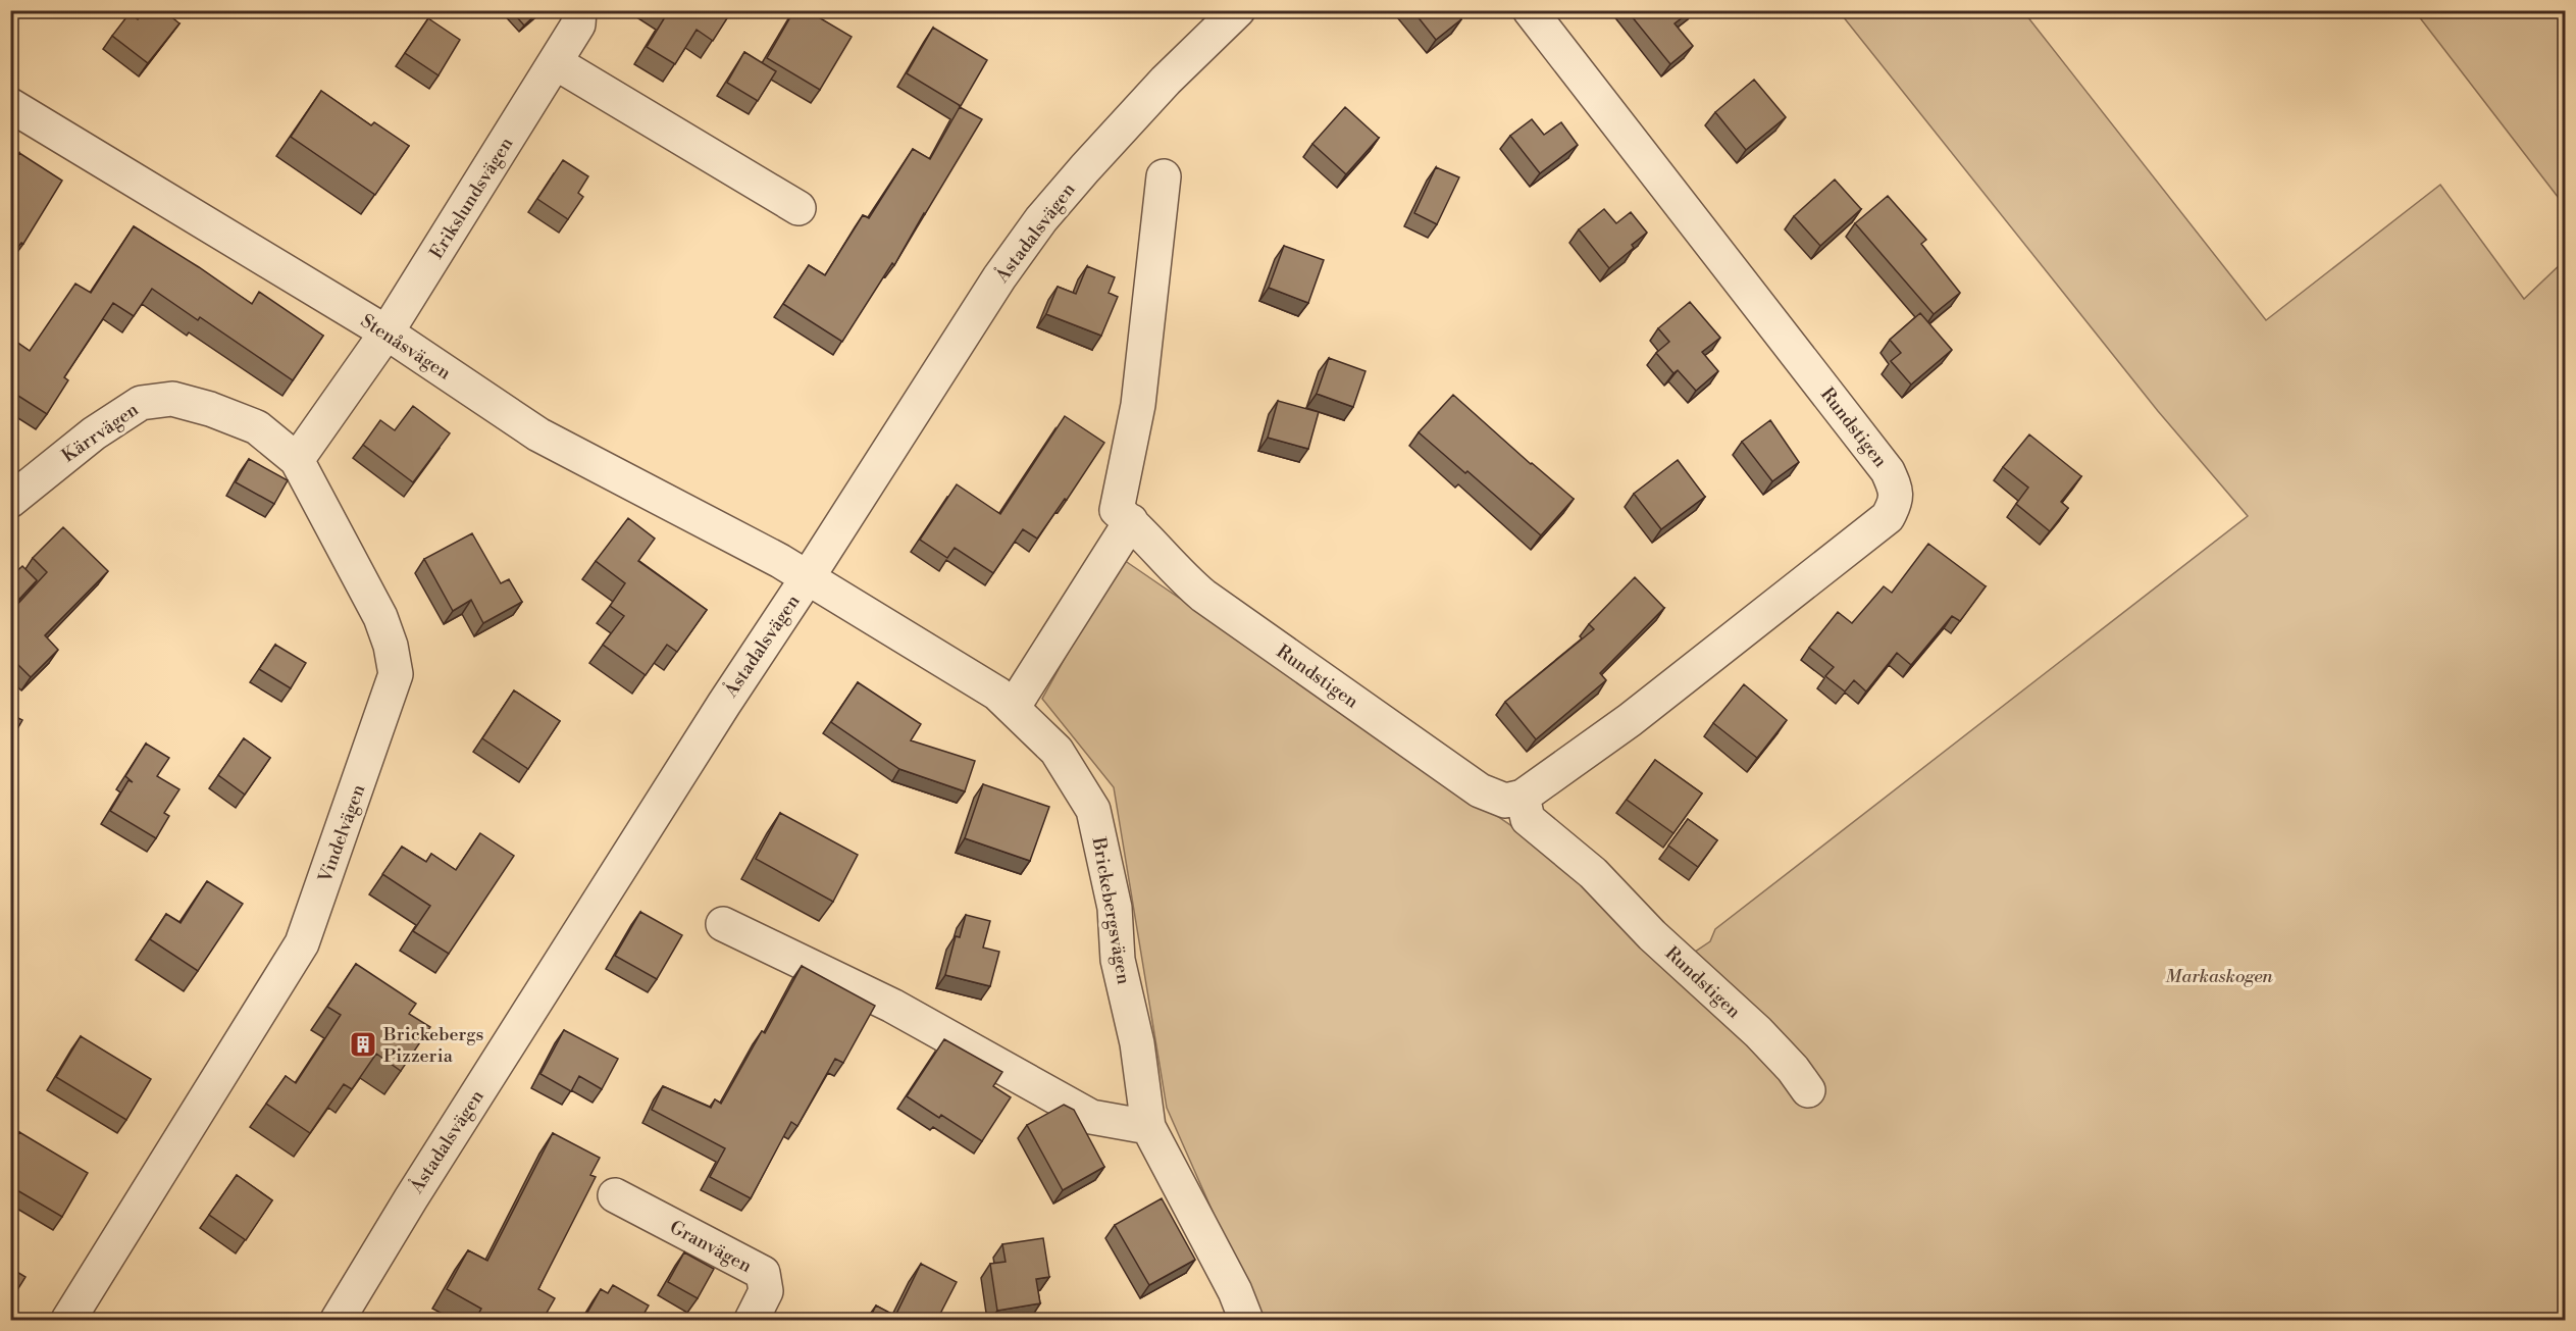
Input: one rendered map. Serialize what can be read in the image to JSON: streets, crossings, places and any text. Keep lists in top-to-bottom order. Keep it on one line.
{"streets":{"street":["Erikslundsvägen","Åstadalsvägen","Stenåsvägen","Rundstigen","Kärrvägen","Vindelvägen","Brickebergsvägen","Granvägen"]},"crossings":[["Erikslundsvägen","Stenåsvägen"],["Åstadalsvägen","Stenåsvägen"],["Åstadalsvägen","Brickebergsvägen"],["Stenåsvägen","Brickebergsvägen"],["Kärrvägen","Vindelvägen"]],"parks":["Markaskogen"],"places":{"building":["Brickebergs Pizzeria"]}}
